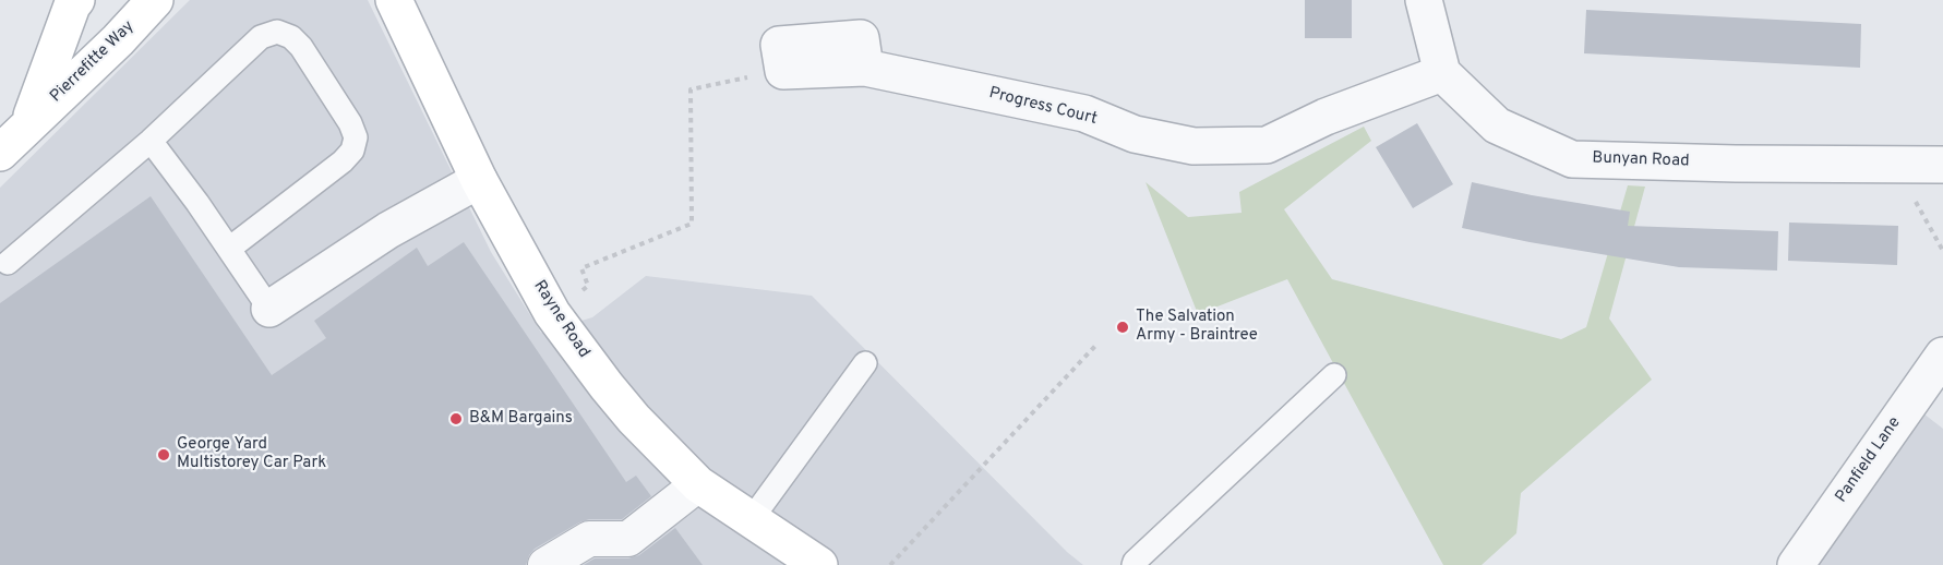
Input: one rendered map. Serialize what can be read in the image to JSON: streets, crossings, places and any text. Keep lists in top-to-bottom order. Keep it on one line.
{"streets":{"main road":["Pierrefitte Way","Rayne Road"],"street":["Progress Court","Bunyan Road","Panfield Lane"]},"crossings":[["Progress Court","Bunyan Road"]],"places":["The Salvation Army - Braintree","B&M Bargains","George Yard Multistorey Car Park"]}
